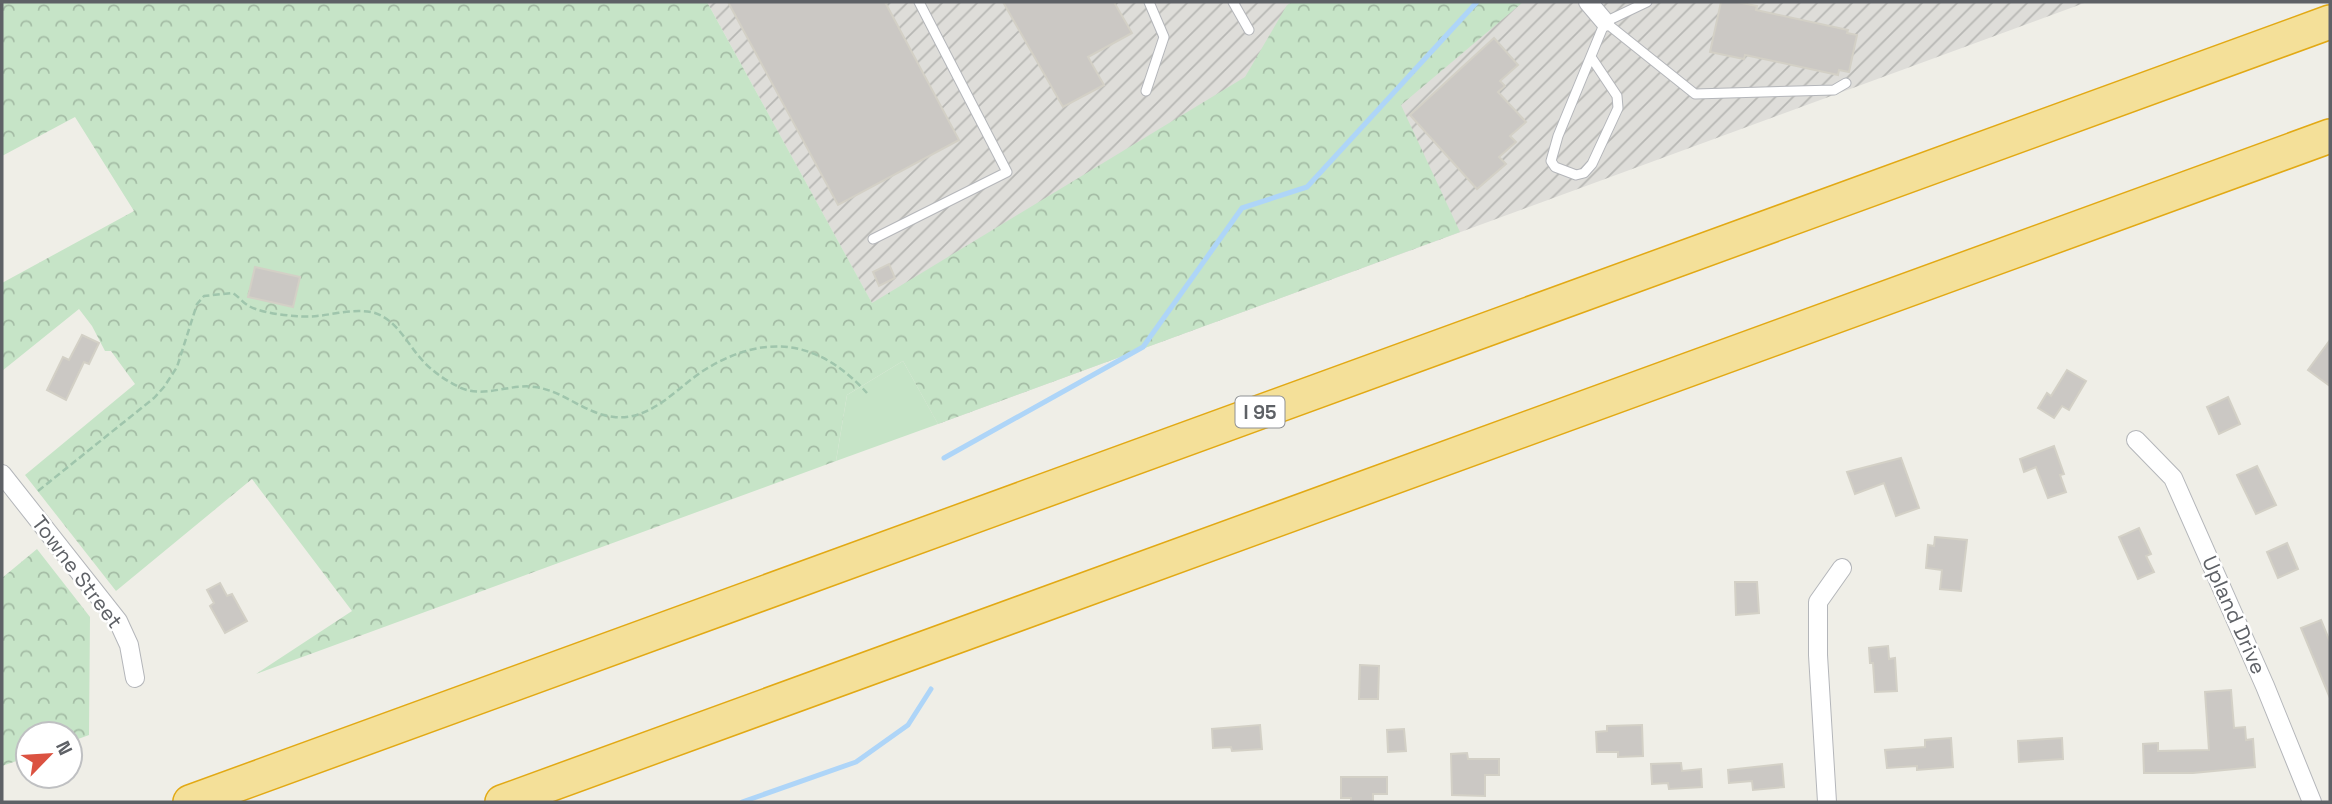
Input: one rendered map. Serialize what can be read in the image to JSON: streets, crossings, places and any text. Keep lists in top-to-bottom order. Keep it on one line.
{"streets":{"highway":["I 95"],"street":["Towne Street","Upland Drive"]},"north":"top right"}
